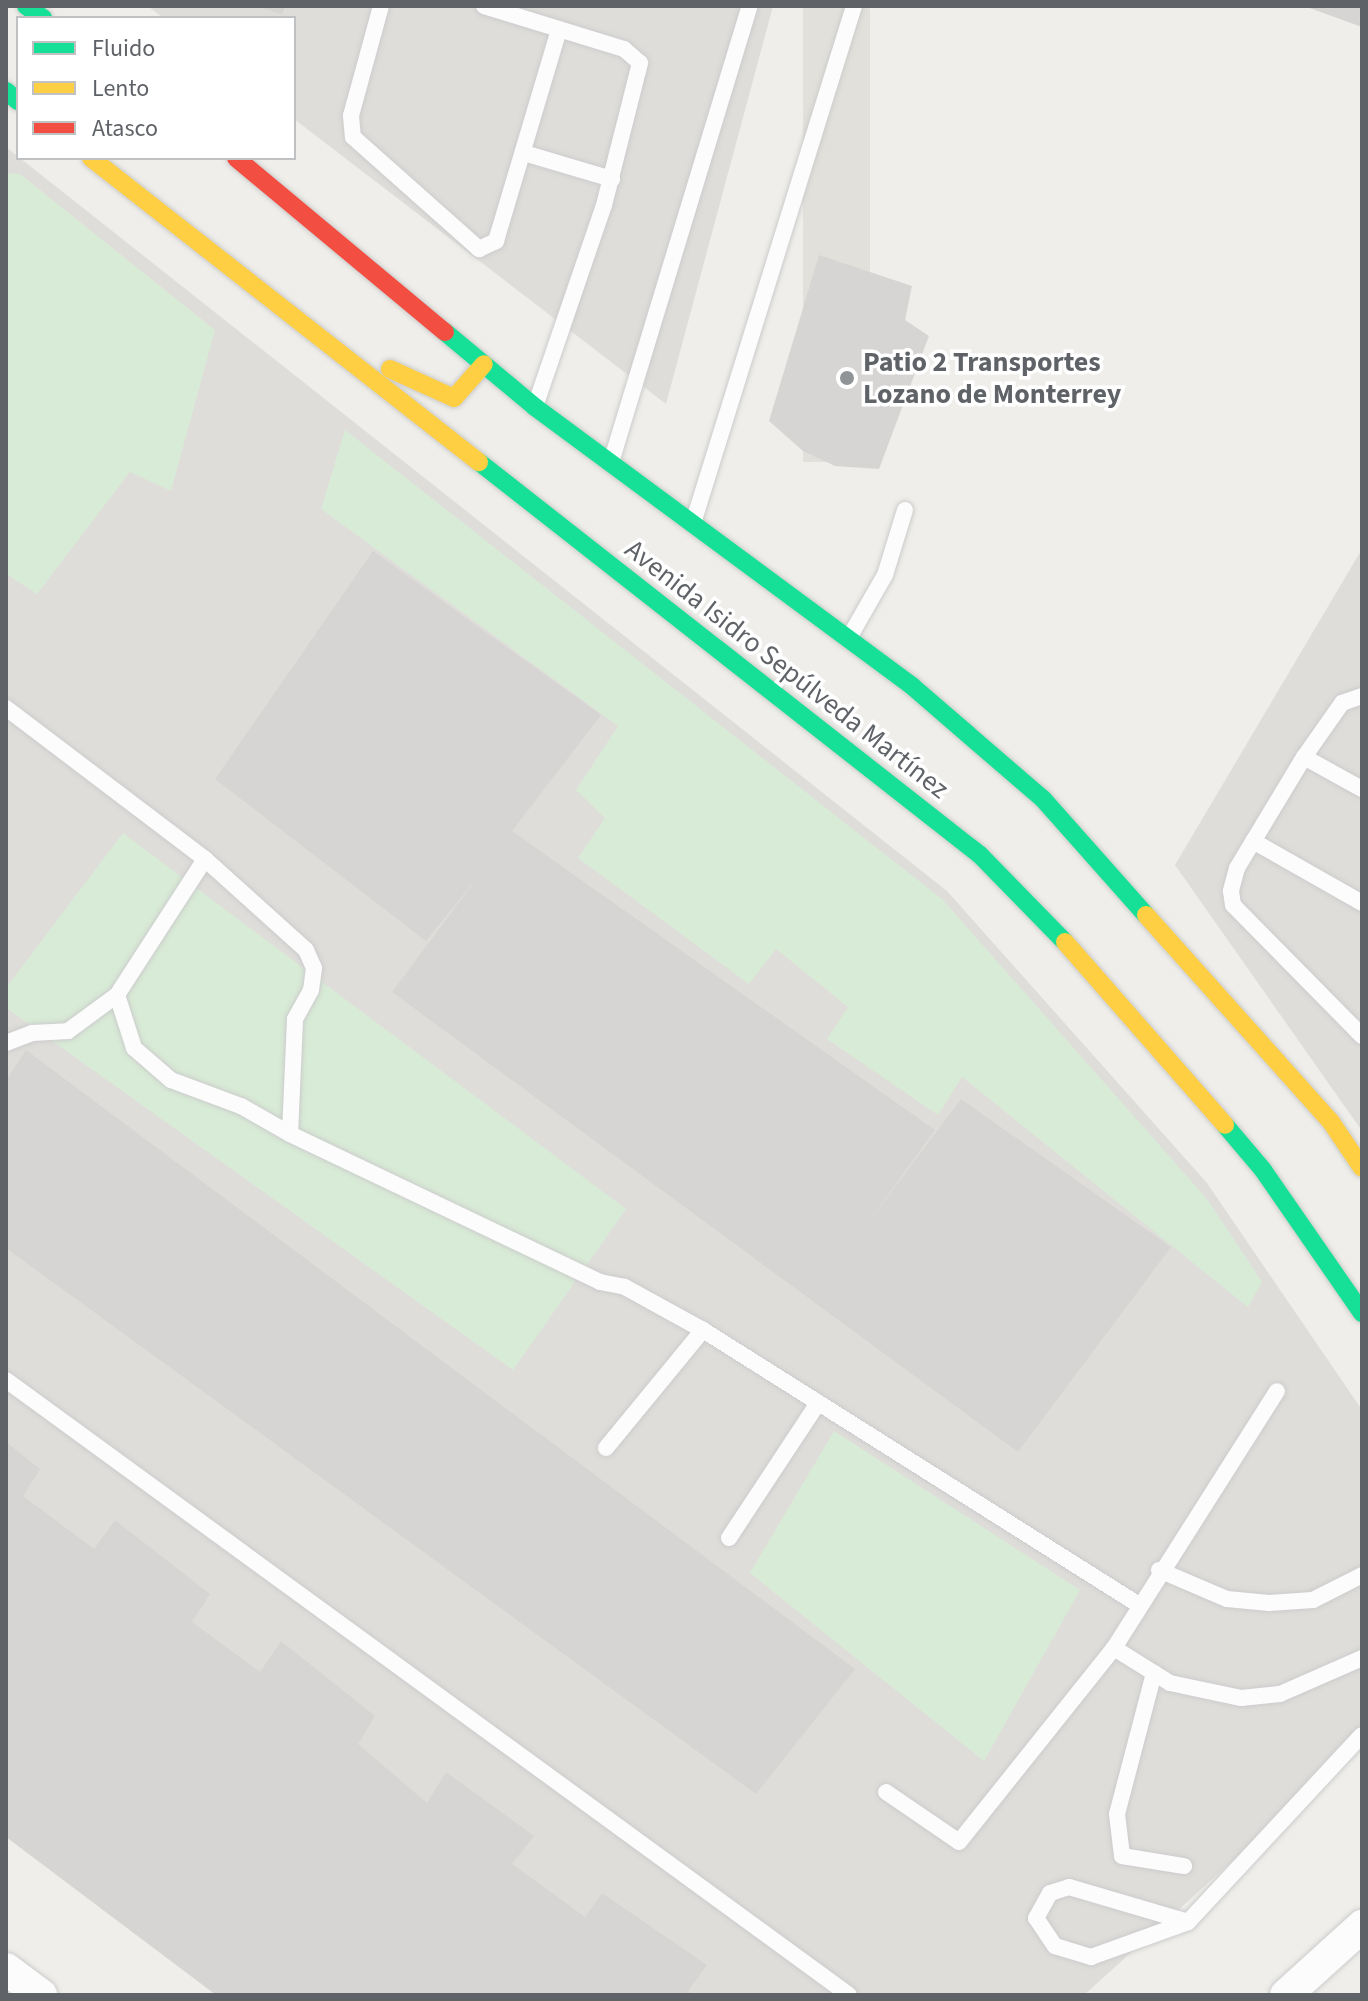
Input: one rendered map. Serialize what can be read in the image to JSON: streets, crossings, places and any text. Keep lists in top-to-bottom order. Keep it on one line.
{"streets":{"main road":["Avenida Isidro Sepúlveda Martínez"]},"places":["Patio 2 Transportes Lozano de Monterrey"],"legend":["Fluido","Lento","Atasco"]}
